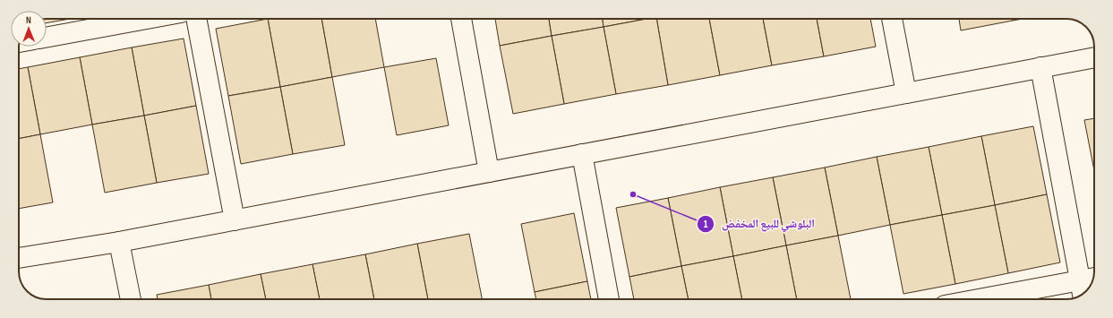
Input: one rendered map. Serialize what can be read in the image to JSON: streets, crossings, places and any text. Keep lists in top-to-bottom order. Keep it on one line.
{"places":["البلوشي للبيع المخفض"],"north":"top"}
